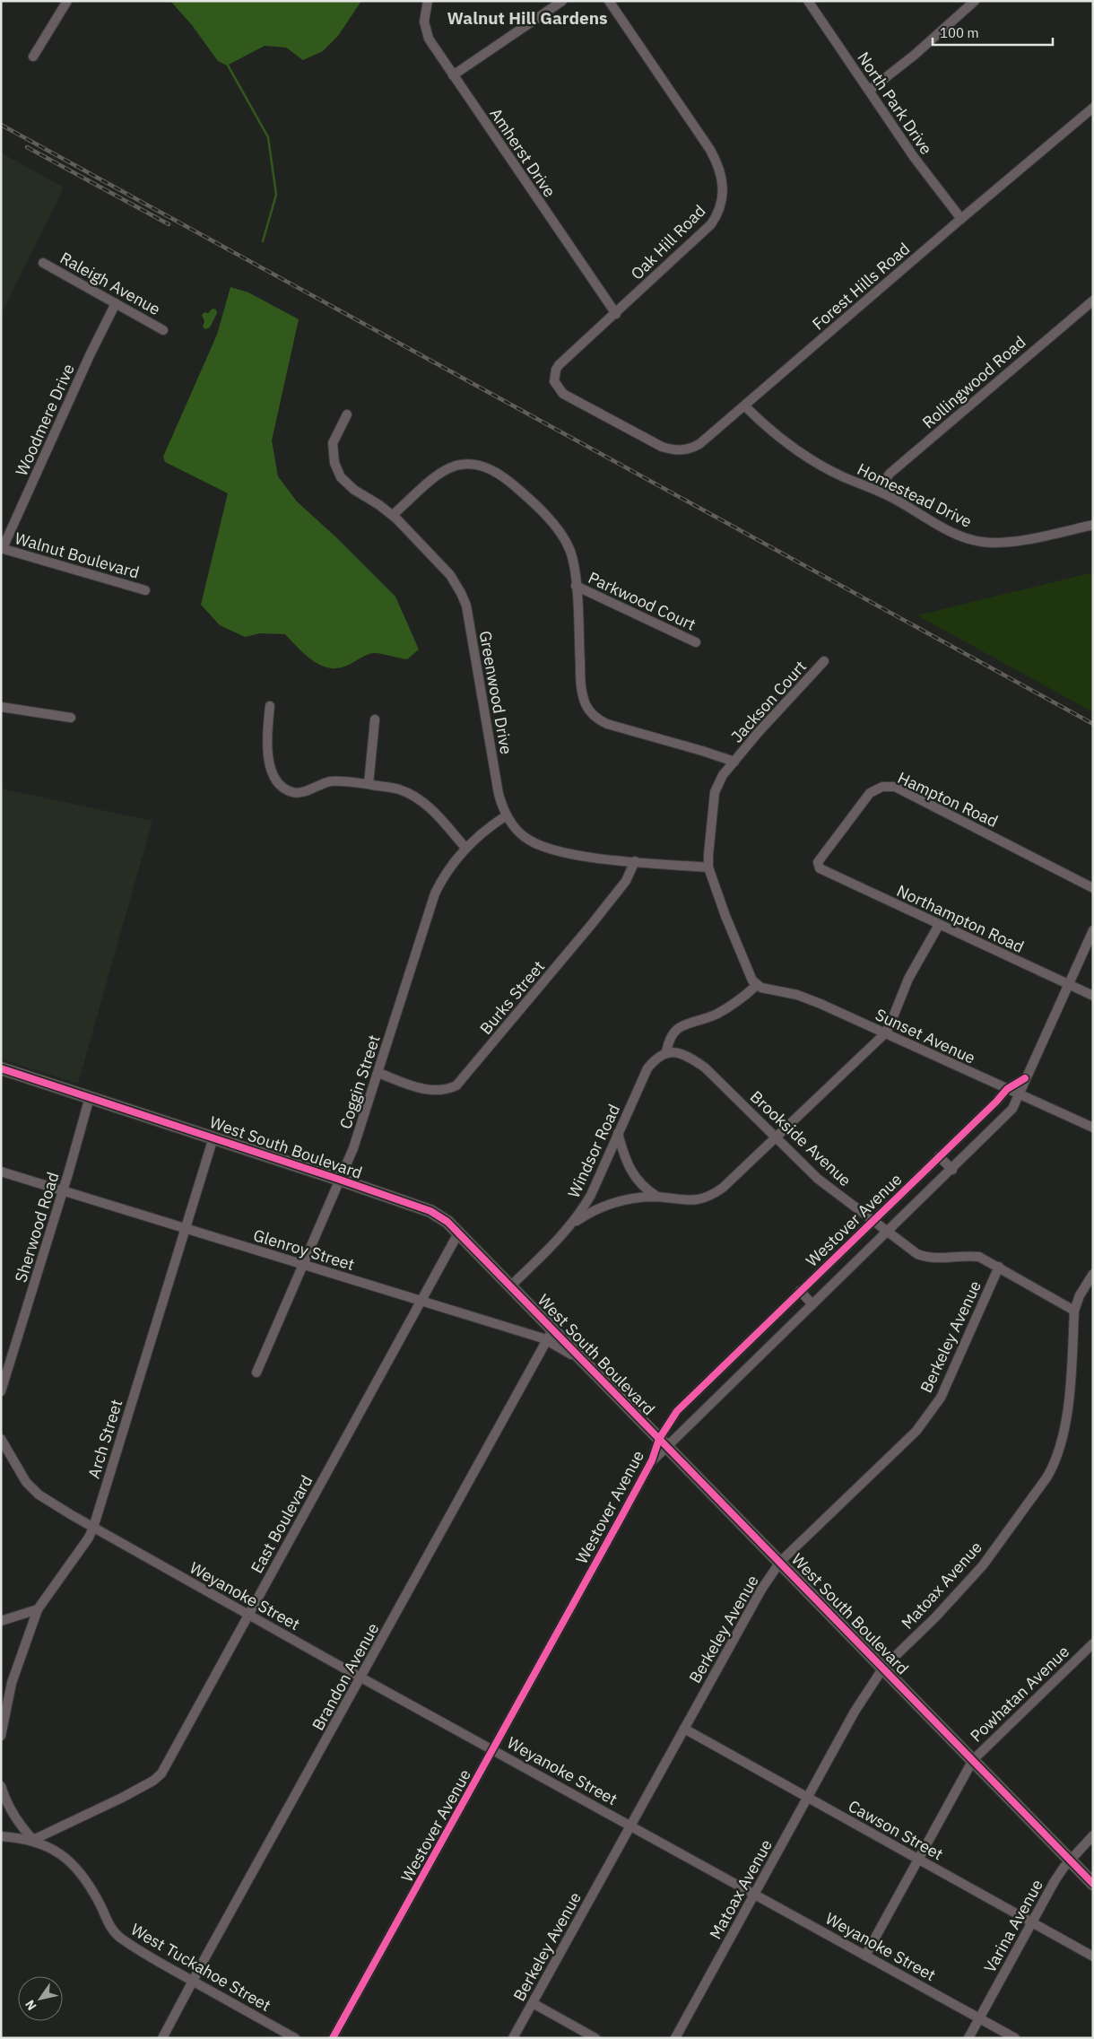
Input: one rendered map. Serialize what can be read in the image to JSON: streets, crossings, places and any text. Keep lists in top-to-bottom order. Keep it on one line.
{"streets":{"street":["North Park Drive","Amherst Drive","Oak Hill Road","Raleigh Avenue","Forest Hills Road","Rollingwood Road","Woodmere Drive","Homestead Drive","Walnut Boulevard","Parkwood Court","Greenwood Drive","Jackson Court","Hampton Road","Northampton Road","Burks Street","Sunset Avenue","Coggin Street","Brookside Avenue","West South Boulevard","Windsor Road","Westover Avenue","Sherwood Road","Glenroy Street","Berkeley Avenue","Arch Street","East Boulevard","Matoax Avenue","Weyanoke Street","Brandon Avenue","Powhatan Avenue","Cawson Street","Varina Avenue","West Tuckahoe Street"]},"crossings":[["North Park Drive","Forest Hills Road"],["Amherst Drive","Oak Hill Road"],["Oak Hill Road","Forest Hills Road"],["Raleigh Avenue","Woodmere Drive"],["Forest Hills Road","Homestead Drive"],["Rollingwood Road","Homestead Drive"],["Woodmere Drive","Walnut Boulevard"],["Greenwood Drive","Jackson Court"],["Greenwood Drive","Burks Street"],["Greenwood Drive","Coggin Street"],["Hampton Road","Northampton Road"],["Northampton Road","Westover Avenue"],["Burks Street","Coggin Street"],["Sunset Avenue","Westover Avenue"],["Coggin Street","West South Boulevard"],["Coggin Street","Glenroy Street"],["Brookside Avenue","Windsor Road"],["Brookside Avenue","Westover Avenue"],["Brookside Avenue","Berkeley Avenue"],["Brookside Avenue","Matoax Avenue"],["West South Boulevard","Windsor Road"],["West South Boulevard","Westover Avenue"],["West South Boulevard","Sherwood Road"],["West South Boulevard","Glenroy Street"],["West South Boulevard","Berkeley Avenue"],["West South Boulevard","Arch Street"],["West South Boulevard","East Boulevard"],["West South Boulevard","Matoax Avenue"],["West South Boulevard","Brandon Avenue"],["West South Boulevard","Powhatan Avenue"],["West South Boulevard","Varina Avenue"],["Westover Avenue","Weyanoke Street"],["Sherwood Road","Glenroy Street"],["Glenroy Street","Arch Street"],["Glenroy Street","East Boulevard"],["Glenroy Street","Brandon Avenue"],["Berkeley Avenue","Weyanoke Street"],["Berkeley Avenue","Cawson Street"],["Arch Street","Weyanoke Street"],["East Boulevard","Weyanoke Street"],["East Boulevard","West Tuckahoe Street"],["Matoax Avenue","Weyanoke Street"],["Matoax Avenue","Cawson Street"],["Weyanoke Street","Brandon Avenue"],["Weyanoke Street","Powhatan Avenue"],["Weyanoke Street","Varina Avenue"],["Brandon Avenue","West Tuckahoe Street"],["Powhatan Avenue","Cawson Street"],["Cawson Street","Varina Avenue"]],"districts":["Walnut Hill Gardens"],"scale_bar":"100 m","north":"bottom left"}
